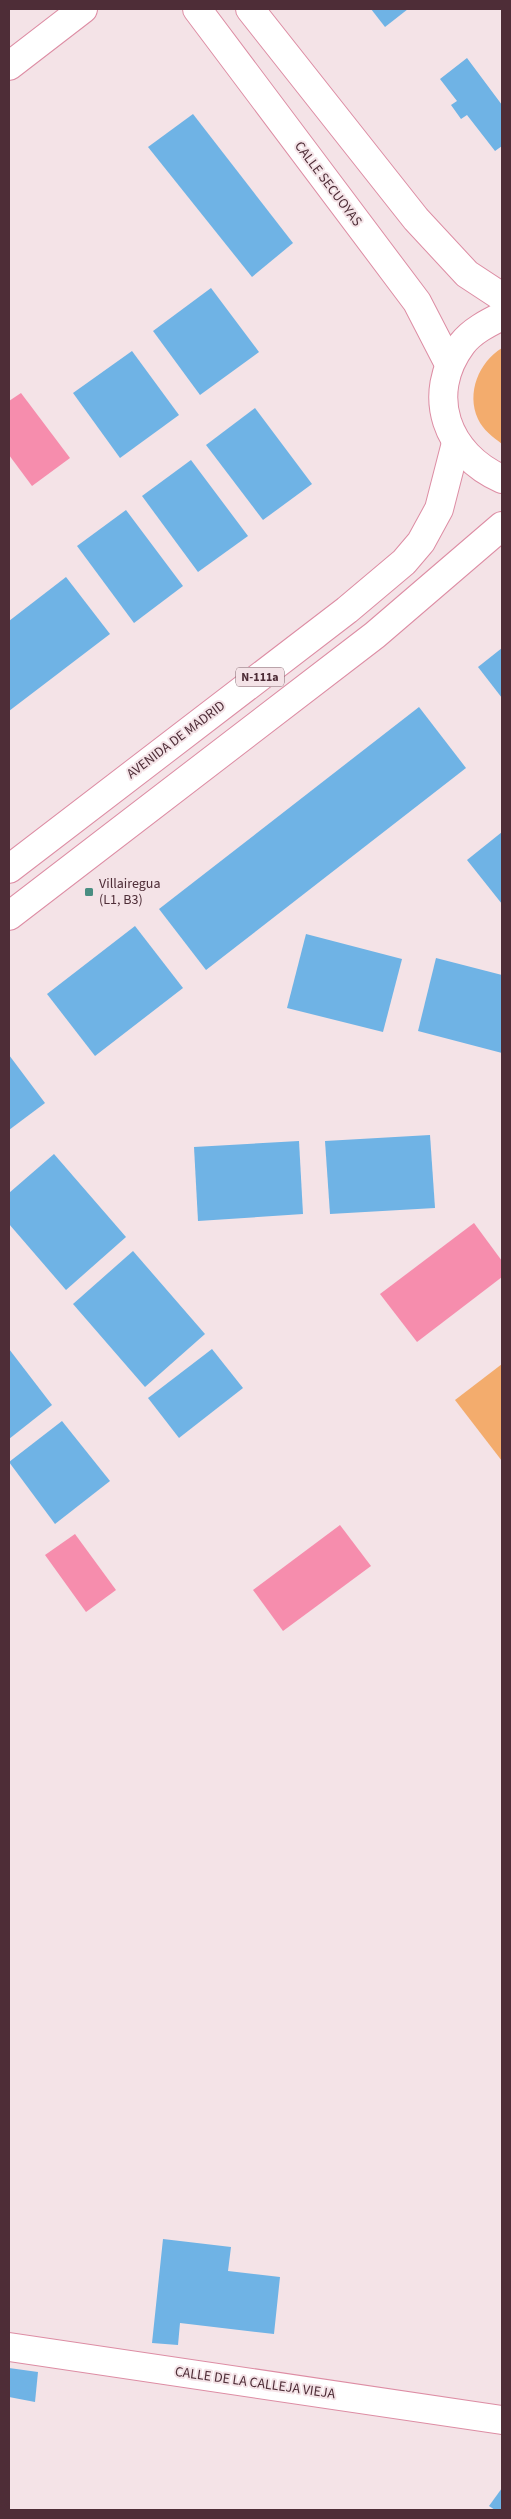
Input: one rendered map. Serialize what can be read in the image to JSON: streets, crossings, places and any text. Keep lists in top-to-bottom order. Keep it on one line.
{"streets":{"main road":["CALLE SECUOYAS","N-111a","AVENIDA DE MADRID","CALLE DE LA CALLEJA VIEJA"]},"places":{"transit":["Villairegua (L1, B3)"]}}
